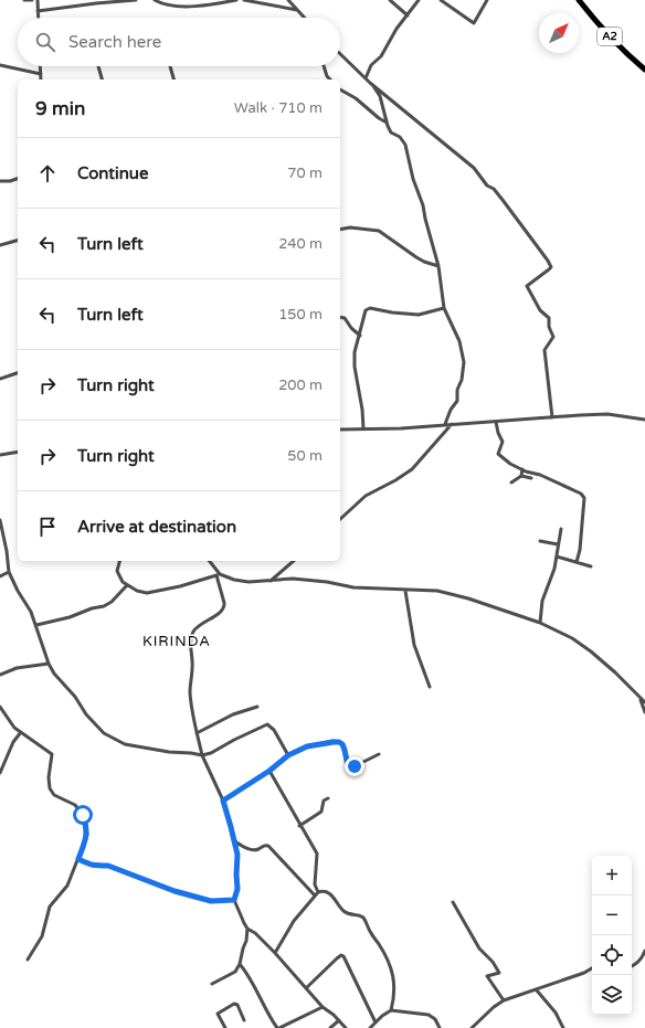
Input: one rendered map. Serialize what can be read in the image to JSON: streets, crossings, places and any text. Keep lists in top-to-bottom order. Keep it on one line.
{"streets":{"main road":["A2"]},"districts":["KIRINDA"],"north":"top right","page":{"search":"Search here","heading":["9 min","Walk · 710 m"],"list":[["Continue","70 m"],["Turn left","240 m"],["Turn left","150 m"],["Turn right","200 m"],["Turn right","50 m"],"Arrive at destination"],"map_buttons":["+","−"]}}
